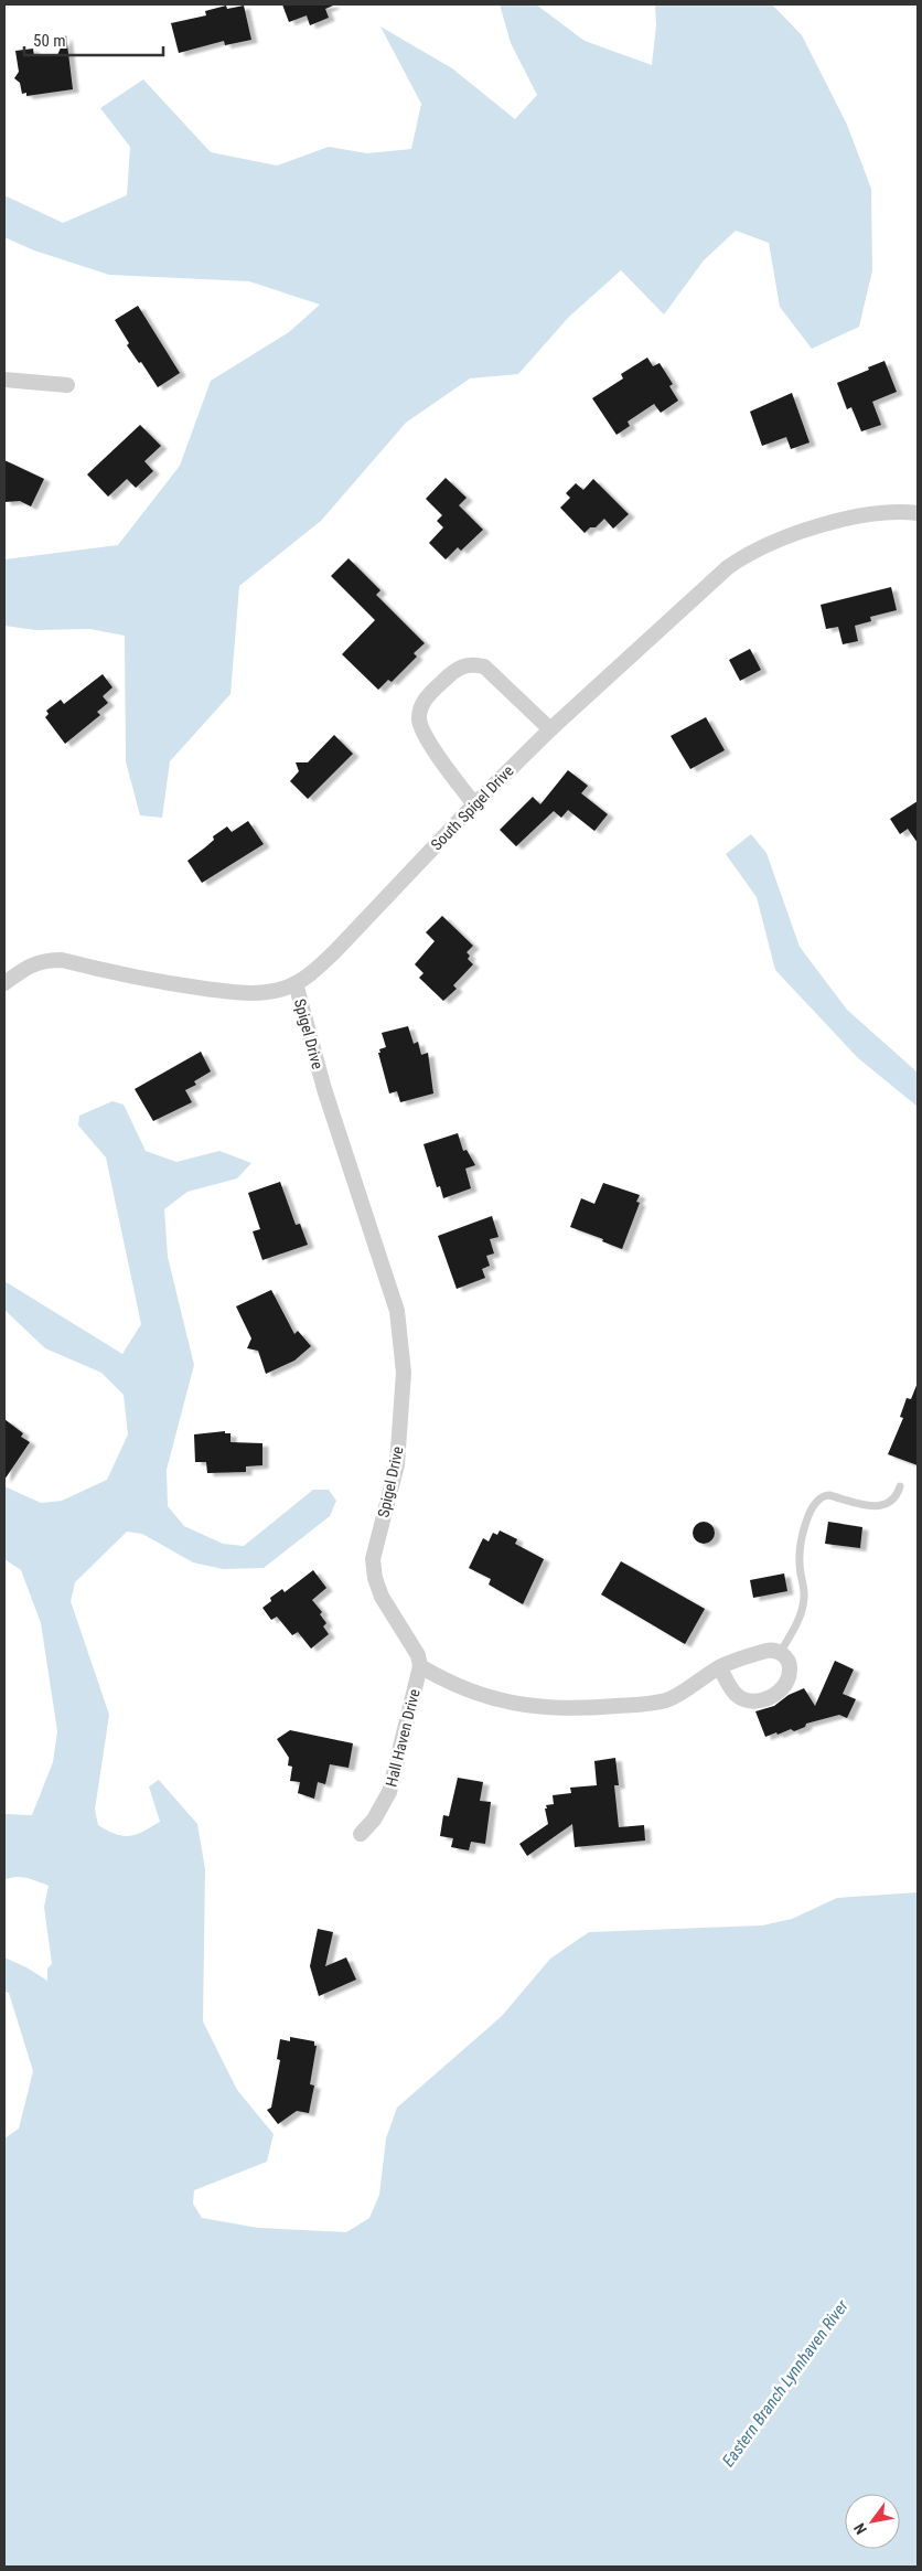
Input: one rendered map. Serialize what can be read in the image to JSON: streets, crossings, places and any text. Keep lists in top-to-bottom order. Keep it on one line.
{"streets":{"street":["South Spigel Drive","Spigel Drive","Hall Haven Drive"]},"crossings":[["South Spigel Drive","Spigel Drive"],["Spigel Drive","Hall Haven Drive"]],"water":["Eastern Branch Lynnhaven River"],"scale_bar":"50 m","north":"bottom left"}
